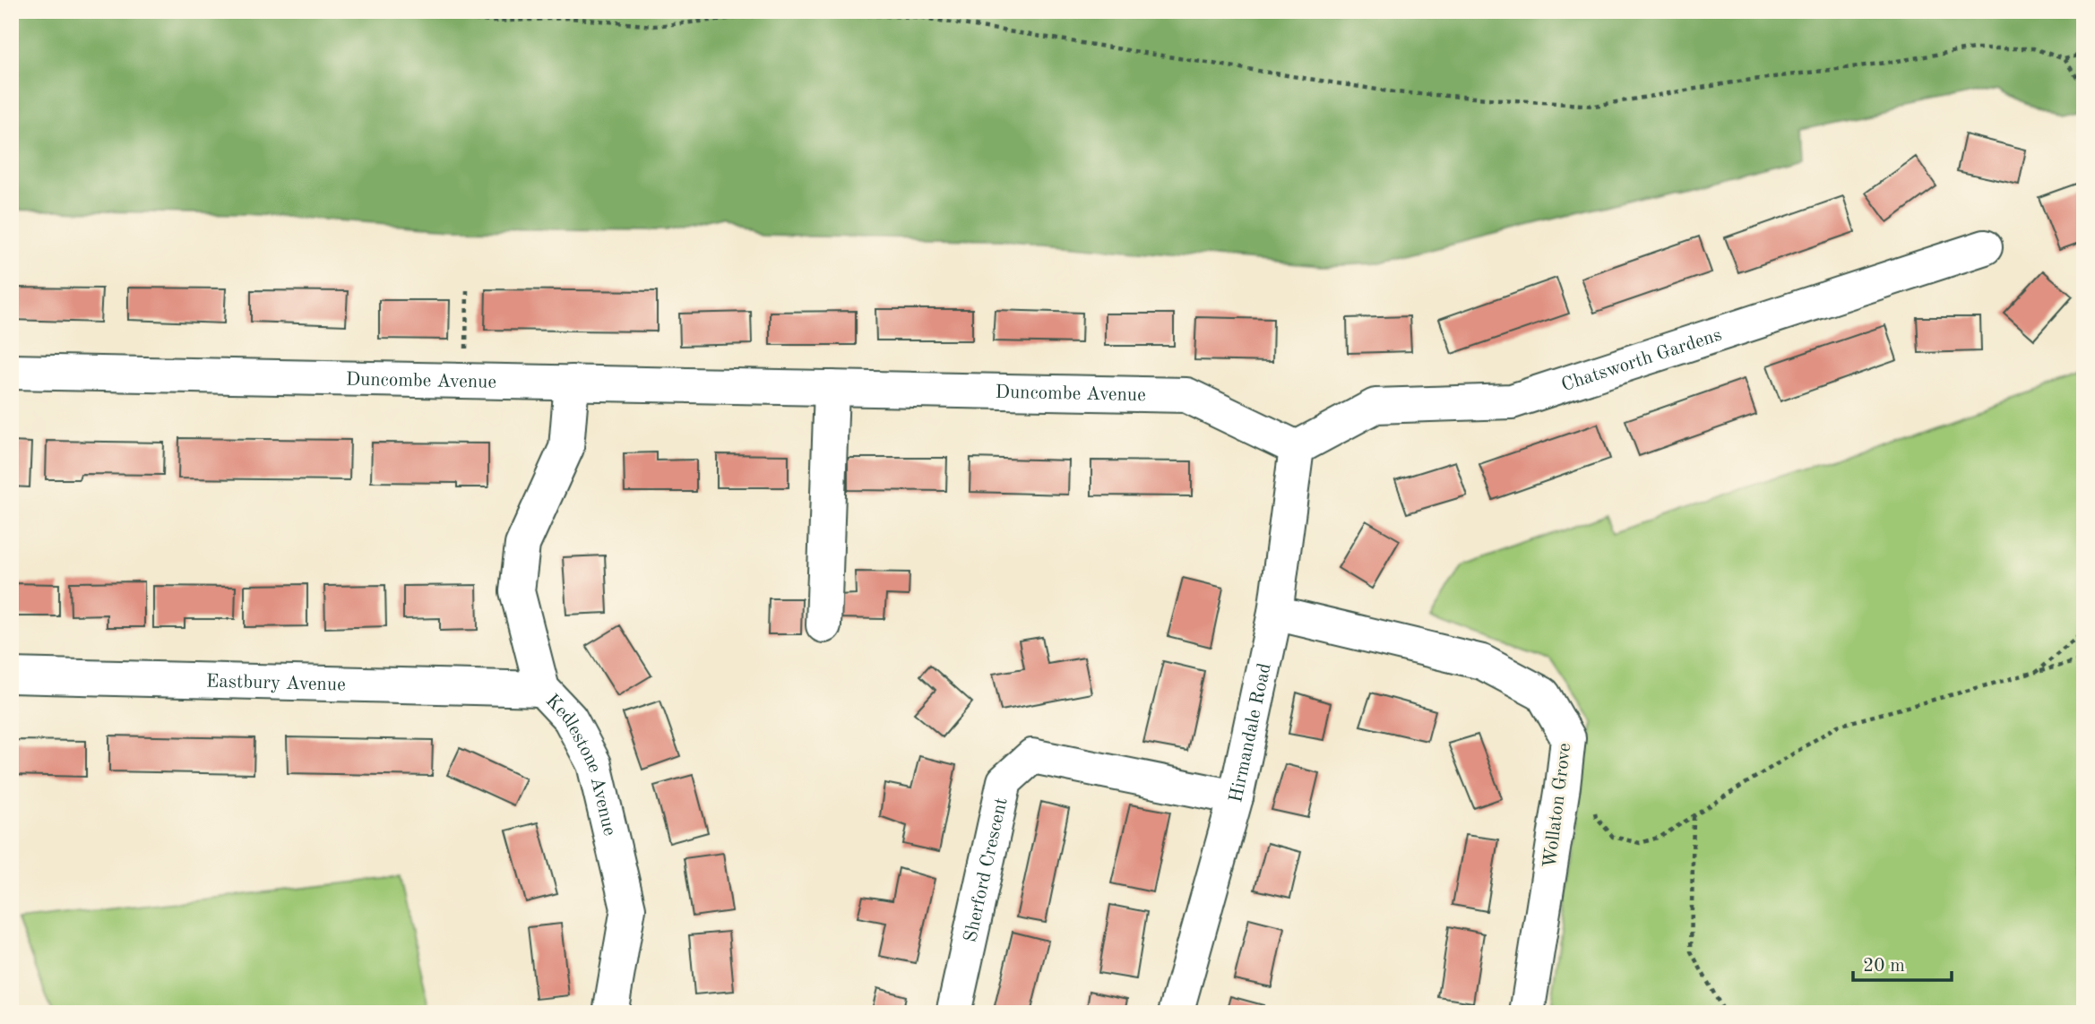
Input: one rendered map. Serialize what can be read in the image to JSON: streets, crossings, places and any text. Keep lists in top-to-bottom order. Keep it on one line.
{"streets":{"street":["Chatsworth Gardens","Duncombe Avenue","Eastbury Avenue","Hirmandale Road","Kedlestone Avenue","Wollaton Grove","Sherford Crescent"]},"crossings":[["Chatsworth Gardens","Duncombe Avenue"],["Chatsworth Gardens","Hirmandale Road"],["Duncombe Avenue","Hirmandale Road"],["Duncombe Avenue","Kedlestone Avenue"],["Eastbury Avenue","Kedlestone Avenue"],["Hirmandale Road","Wollaton Grove"],["Hirmandale Road","Sherford Crescent"]],"scale_bar":"20 m"}
